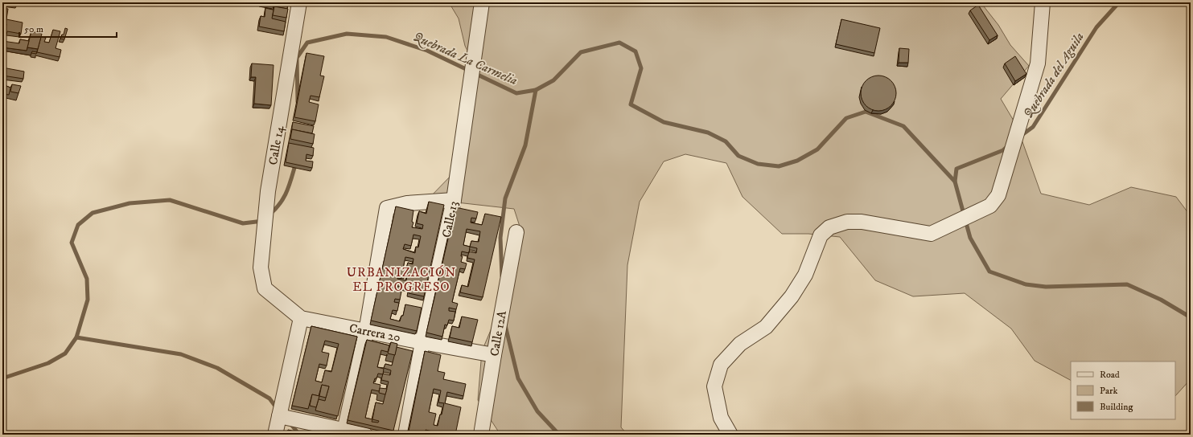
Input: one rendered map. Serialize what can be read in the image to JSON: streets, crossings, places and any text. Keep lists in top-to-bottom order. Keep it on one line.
{"streets":{"street":["Calle 14","Calle 13","Carrera 20","Calle 12A"]},"crossings":[["Calle 14","Carrera 20"],["Calle 13","Carrera 20"],["Carrera 20","Calle 12A"]],"districts":["URBANIZACIÓN EL PROGRESO"],"water":["Quebrada La Carmelia","Quebrada del Aguila"],"legend":["Road","Park","Building"],"scale_bar":"50 m"}
